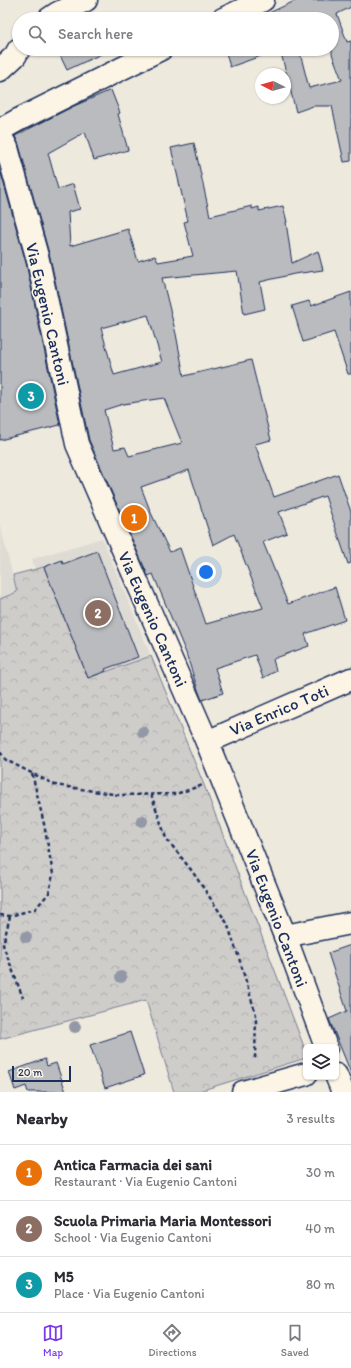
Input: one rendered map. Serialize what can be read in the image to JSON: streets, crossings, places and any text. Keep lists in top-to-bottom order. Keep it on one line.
{"streets":{"street":["Via Eugenio Cantoni","Via Enrico Toti"]},"crossings":[["Via Eugenio Cantoni","Via Enrico Toti"]],"scale_bar":"20 m","north":"left","page":{"search":"Search here","pins":["3","1","2"],"scale":"20 m","heading":["Nearby","3 results"],"list":[{"mark":"1","name":"Antica Farmacia dei sani","note":"Restaurant · Via Eugenio Cantoni","value":"30 m"},{"mark":"2","name":"Scuola Primaria Maria Montessori","note":"School · Via Eugenio Cantoni","value":"40 m"},{"mark":"3","name":"M5","note":"Place · Via Eugenio Cantoni","value":"80 m"}],"nav":["Map","Directions","Saved"]}}
